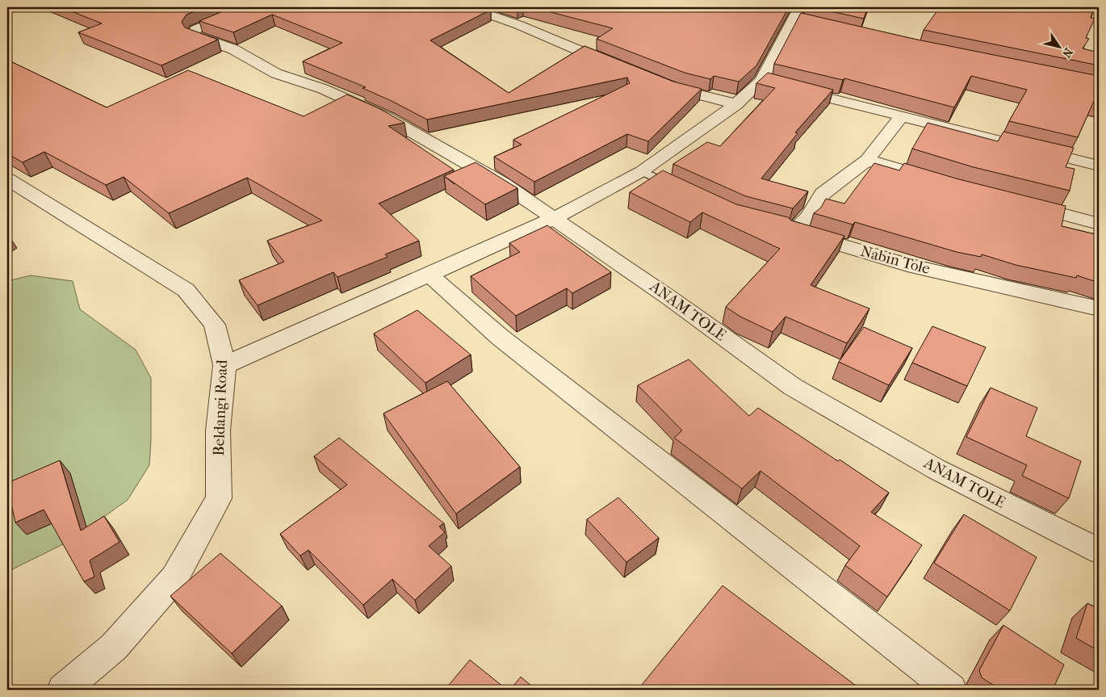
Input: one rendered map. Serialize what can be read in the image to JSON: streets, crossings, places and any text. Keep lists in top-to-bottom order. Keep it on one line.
{"streets":{"street":["Nabin Tole","ANAM TOLE","Beldangi Road"]},"north":"bottom right"}
